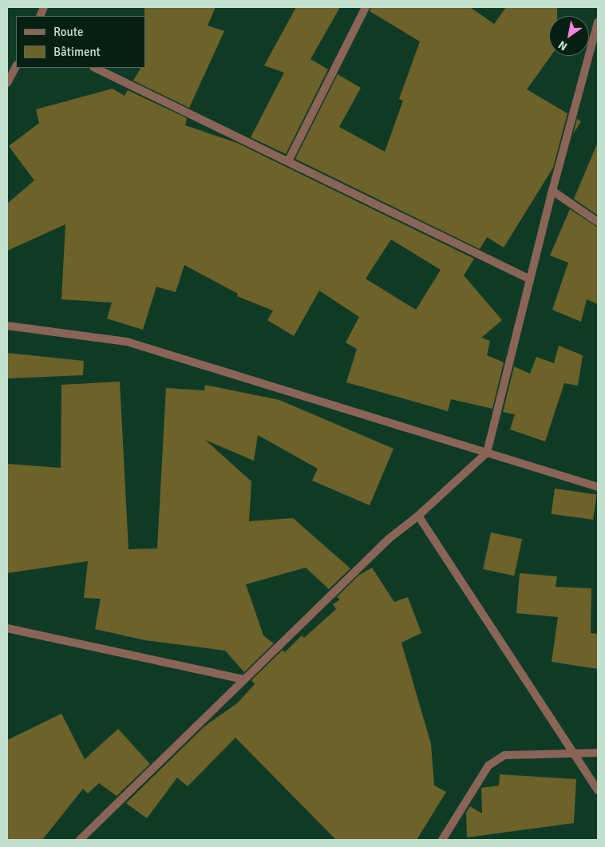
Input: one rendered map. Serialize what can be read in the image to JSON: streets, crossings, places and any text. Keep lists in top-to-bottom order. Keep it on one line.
{"legend":["Route","Bâtiment"],"north":"bottom left"}
